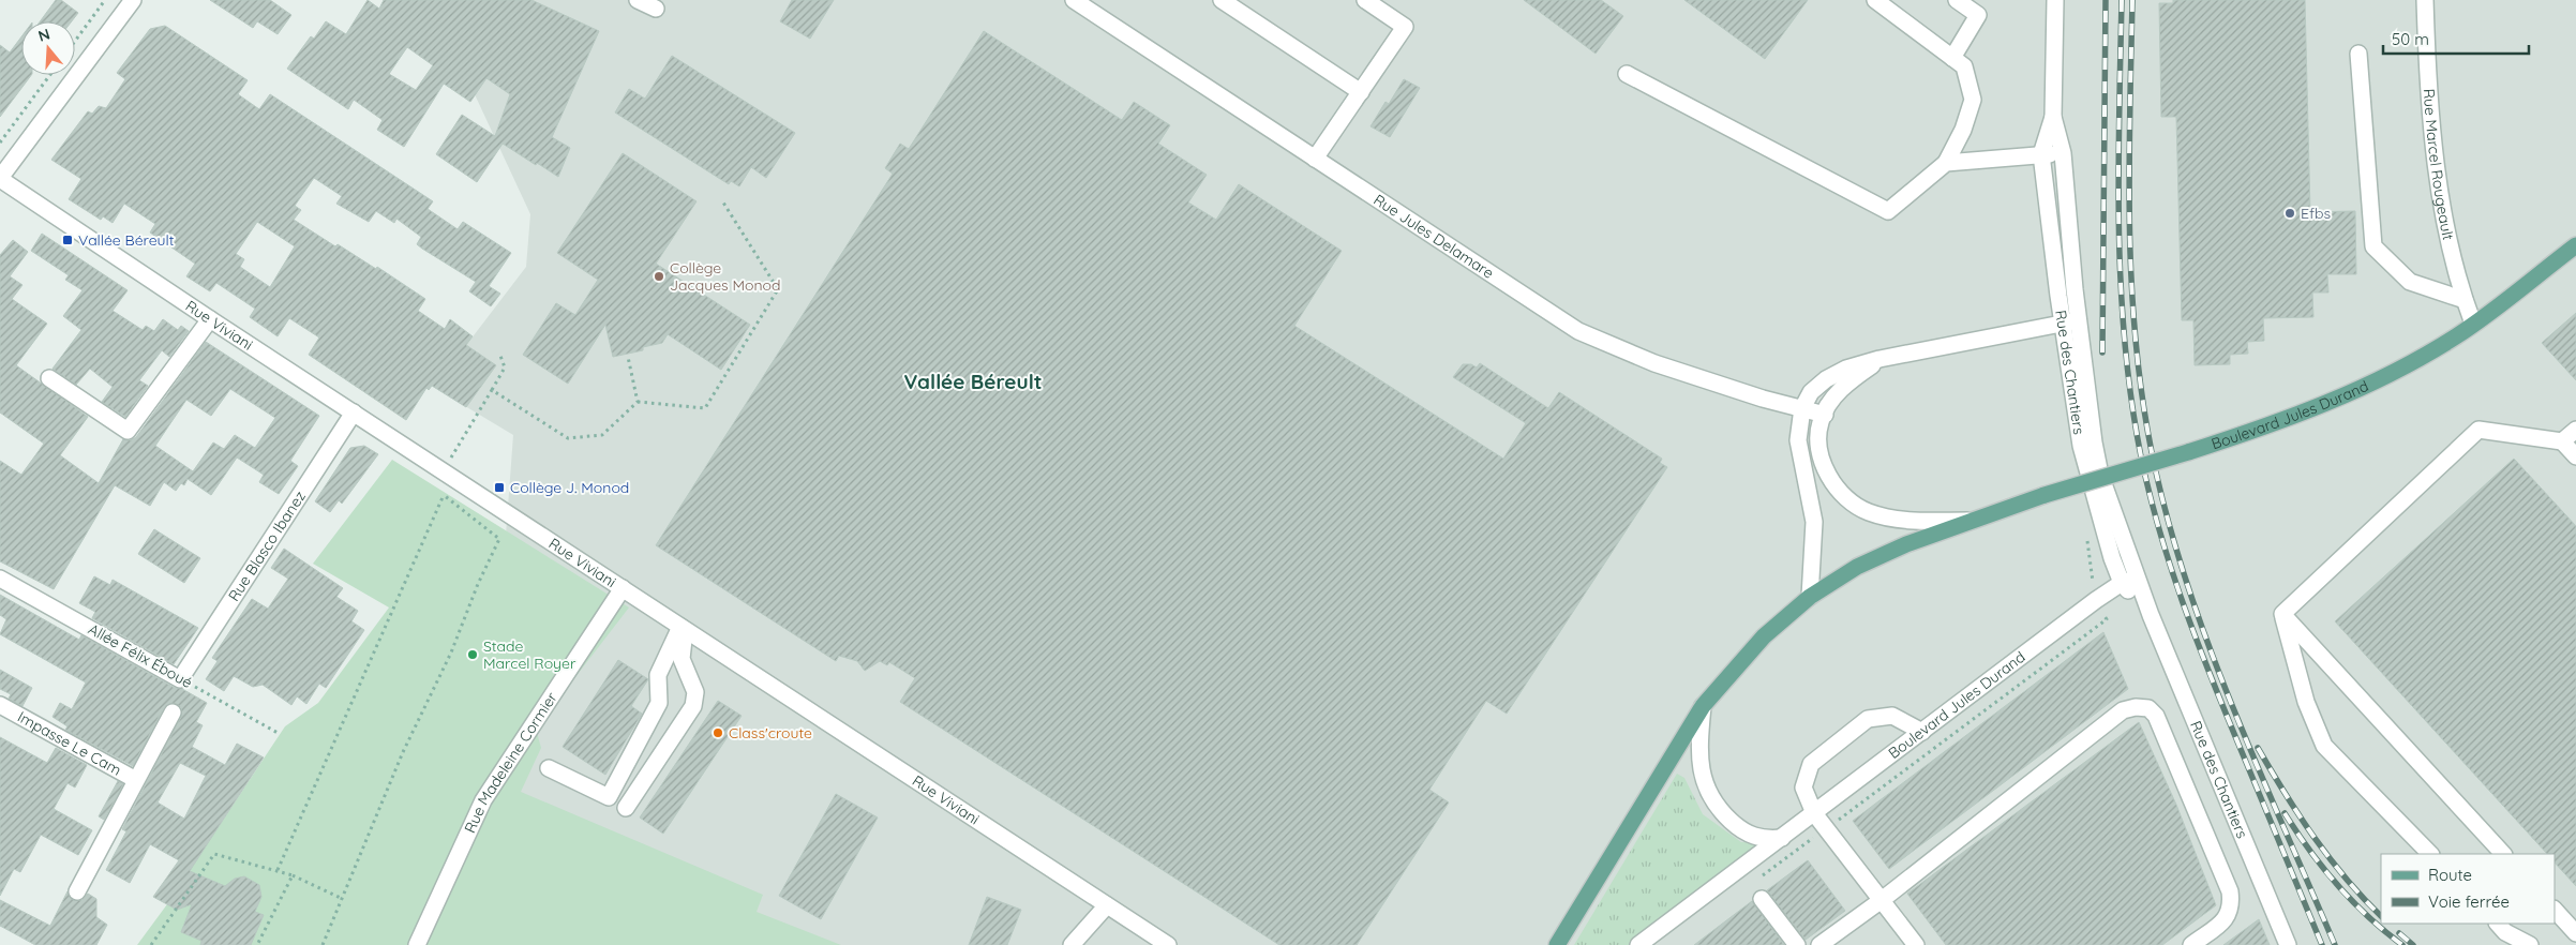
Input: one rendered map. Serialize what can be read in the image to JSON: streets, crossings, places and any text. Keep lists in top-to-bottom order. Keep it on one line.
{"streets":{"main road":["Boulevard Jules Durand"],"street":["Rue Marcel Rougeault","Rue Jules Delamare","Rue Viviani","Rue des Chantiers","Rue Blasco Ibanez","Allée Félix Éboué","Impasse Le Cam","Rue Madeleine Cormier"]},"crossings":[["Rue Marcel Rougeault","Boulevard Jules Durand"],["Rue Jules Delamare","Boulevard Jules Durand"],["Rue Viviani","Rue Blasco Ibanez"],["Rue Viviani","Rue Madeleine Cormier"],["Rue des Chantiers","Boulevard Jules Durand"],["Rue Blasco Ibanez","Allée Félix Éboué"]],"districts":["Vallée Béreult"],"places":{"other":["Efbs","Collège Jacques Monod","Stade Marcel Royer","Class'croute"],"transit":["Vallée Béreult","Collège J. Monod"]},"legend":["Route","Voie ferrée"],"scale_bar":"50 m","north":"top"}
